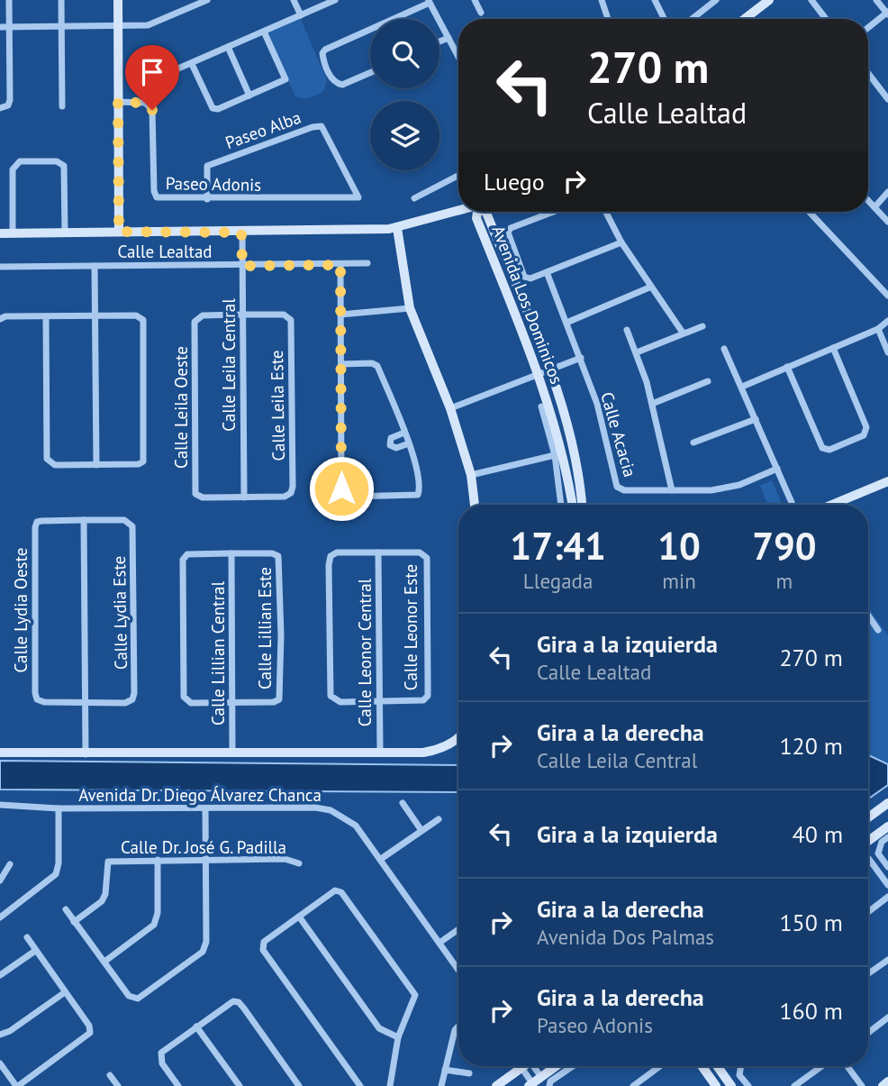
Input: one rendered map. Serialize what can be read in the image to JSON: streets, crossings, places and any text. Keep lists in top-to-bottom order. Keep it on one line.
{"streets":{"street":["Paseo Alba","Paseo Adonis","Calle Lealtad","Avenida Los Dominicos","Calle Leila Central","Calle Leila Este","Calle Leila Oeste","Calle Acacia","Calle Lydia Oeste","Calle Lydia Este","Calle Leonor Este","Calle Lillian Este","Calle Leonor Central","Calle Lillian Central","Avenida Dr. Diego Álvarez Chanca","Calle Dr. José G. Padilla"]},"crossings":[["Paseo Alba","Paseo Adonis"],["Calle Lealtad","Calle Leila Central"],["Calle Leila Central","Calle Leila Este"],["Calle Leila Central","Calle Leila Oeste"],["Calle Leila Este","Calle Leila Oeste"],["Calle Lydia Oeste","Calle Lydia Este"],["Calle Leonor Este","Calle Leonor Central"],["Calle Lillian Este","Calle Lillian Central"]],"page":{"turn":["270 m","Calle Lealtad"],"then":"Luego","eta":["17:41","Llegada","10","min","790","m"],"list":[{"name":"Gira a la izquierda","note":"Calle Lealtad","value":"270 m"},{"name":"Gira a la derecha","note":"Calle Leila Central","value":"120 m"},{"name":"Gira a la izquierda","value":"40 m"},{"name":"Gira a la derecha","note":"Avenida Dos Palmas","value":"150 m"},{"name":"Gira a la derecha","note":"Paseo Adonis","value":"160 m"}]}}
